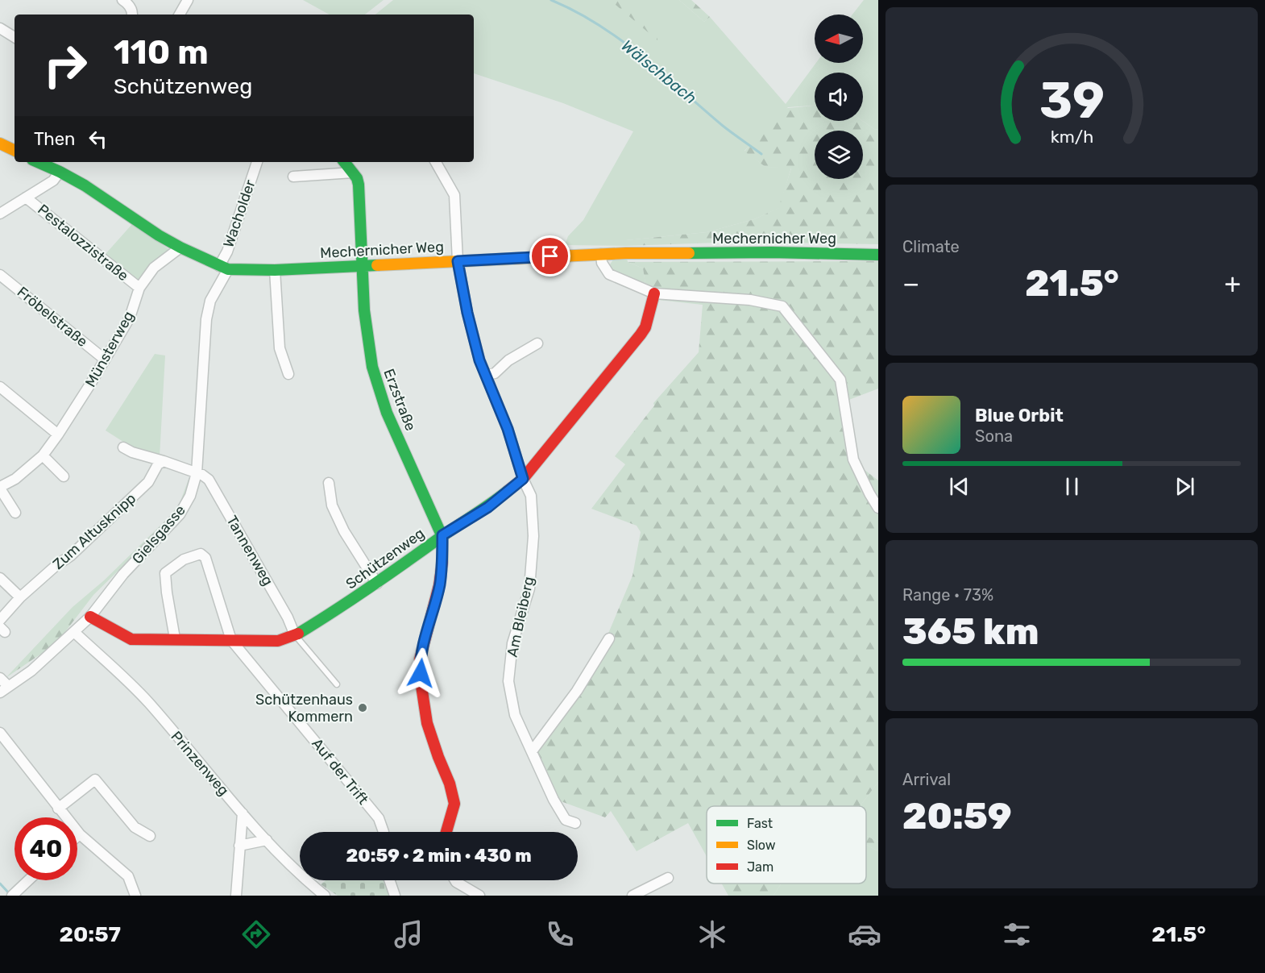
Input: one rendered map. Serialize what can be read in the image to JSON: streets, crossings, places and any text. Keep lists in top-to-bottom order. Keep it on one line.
{"streets":{"street":["Wacholder","Mechernicher Weg","Pestalozzistraße","Fröbelstraße","Münsterweg","Erzstraße","Zum Altusknipp","Gielsgasse","Tannenweg","Schützenweg","Am Bleiberg","Prinzenweg","Auf der Trift"]},"crossings":[["Wacholder","Mechernicher Weg"],["Wacholder","Gielsgasse"],["Mechernicher Weg","Münsterweg"],["Mechernicher Weg","Erzstraße"],["Mechernicher Weg","Gielsgasse"],["Mechernicher Weg","Am Bleiberg"],["Pestalozzistraße","Münsterweg"],["Fröbelstraße","Münsterweg"],["Erzstraße","Schützenweg"],["Gielsgasse","Tannenweg"],["Gielsgasse","Schützenweg"],["Gielsgasse","Prinzenweg"],["Tannenweg","Schützenweg"],["Schützenweg","Am Bleiberg"],["Schützenweg","Auf der Trift"]],"water":["Wälschbach"],"places":["Schützenhaus Kommern"],"legend":["Fast","Slow","Jam"],"north":"left","page":{"turn":["110 m","Schützenweg"],"then":"Then","tile":["Climate",["Range · 73%","365 km"],["Arrival","20:59"]],"heat":["−","21.5°","+"],"song":["Blue Orbit","Sona"],"limit":"40","trip":"20:59 · 2 min · 430 m","tabs":["20:57","21.5°"],"gauge":["39","km/h"]}}
